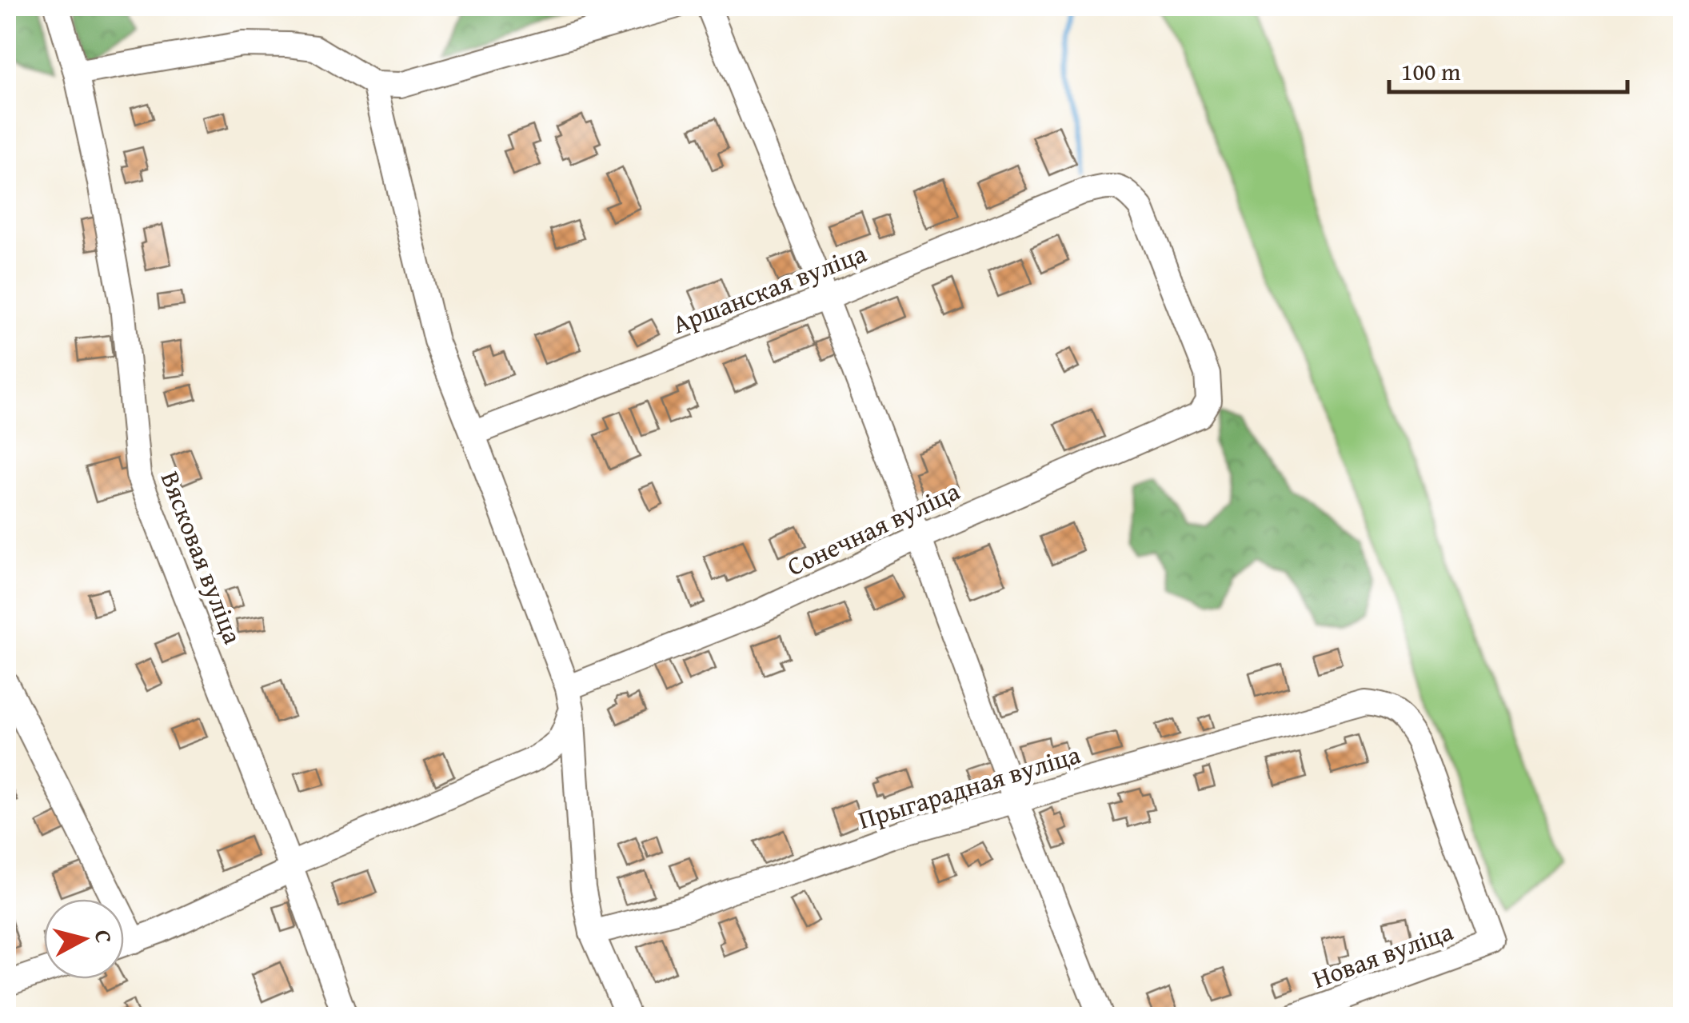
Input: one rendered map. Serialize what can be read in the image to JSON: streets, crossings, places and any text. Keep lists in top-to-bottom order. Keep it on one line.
{"streets":{"street":["Аршанская вуліца","Сонечная вуліца","Вясковая вуліца","Прыгарадная вуліца","Новая вуліца"]},"crossings":[["Аршанская вуліца","Сонечная вуліца"],["Прыгарадная вуліца","Новая вуліца"]],"scale_bar":"100 m","north":"right"}
